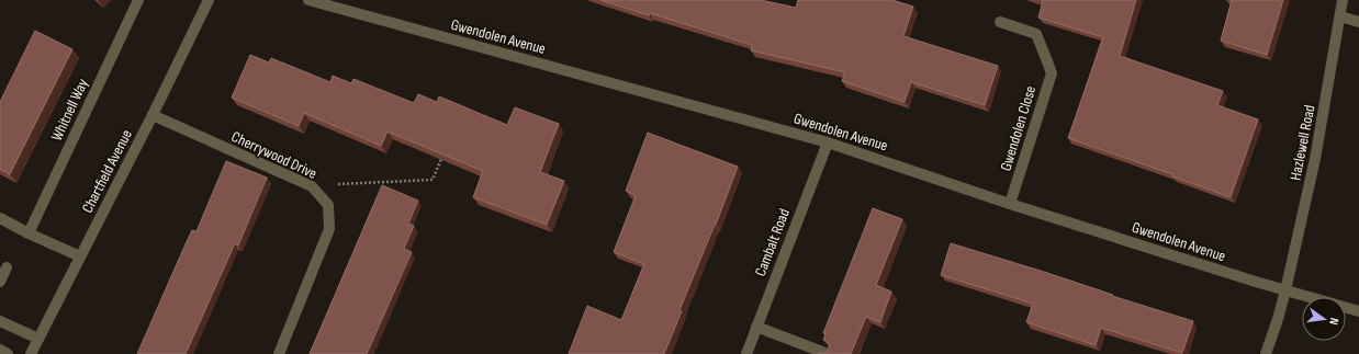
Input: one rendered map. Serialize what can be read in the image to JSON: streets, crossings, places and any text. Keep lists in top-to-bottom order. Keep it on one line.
{"streets":{"street":["Gwendolen Avenue","Whitnell Way","Gwendolen Close","Hazlewell Road","Cherrywood Drive","Chartfield Avenue","Cambalt Road"]},"crossings":[["Gwendolen Avenue","Gwendolen Close"],["Gwendolen Avenue","Hazlewell Road"],["Gwendolen Avenue","Cambalt Road"],["Cherrywood Drive","Chartfield Avenue"]],"north":"right"}
